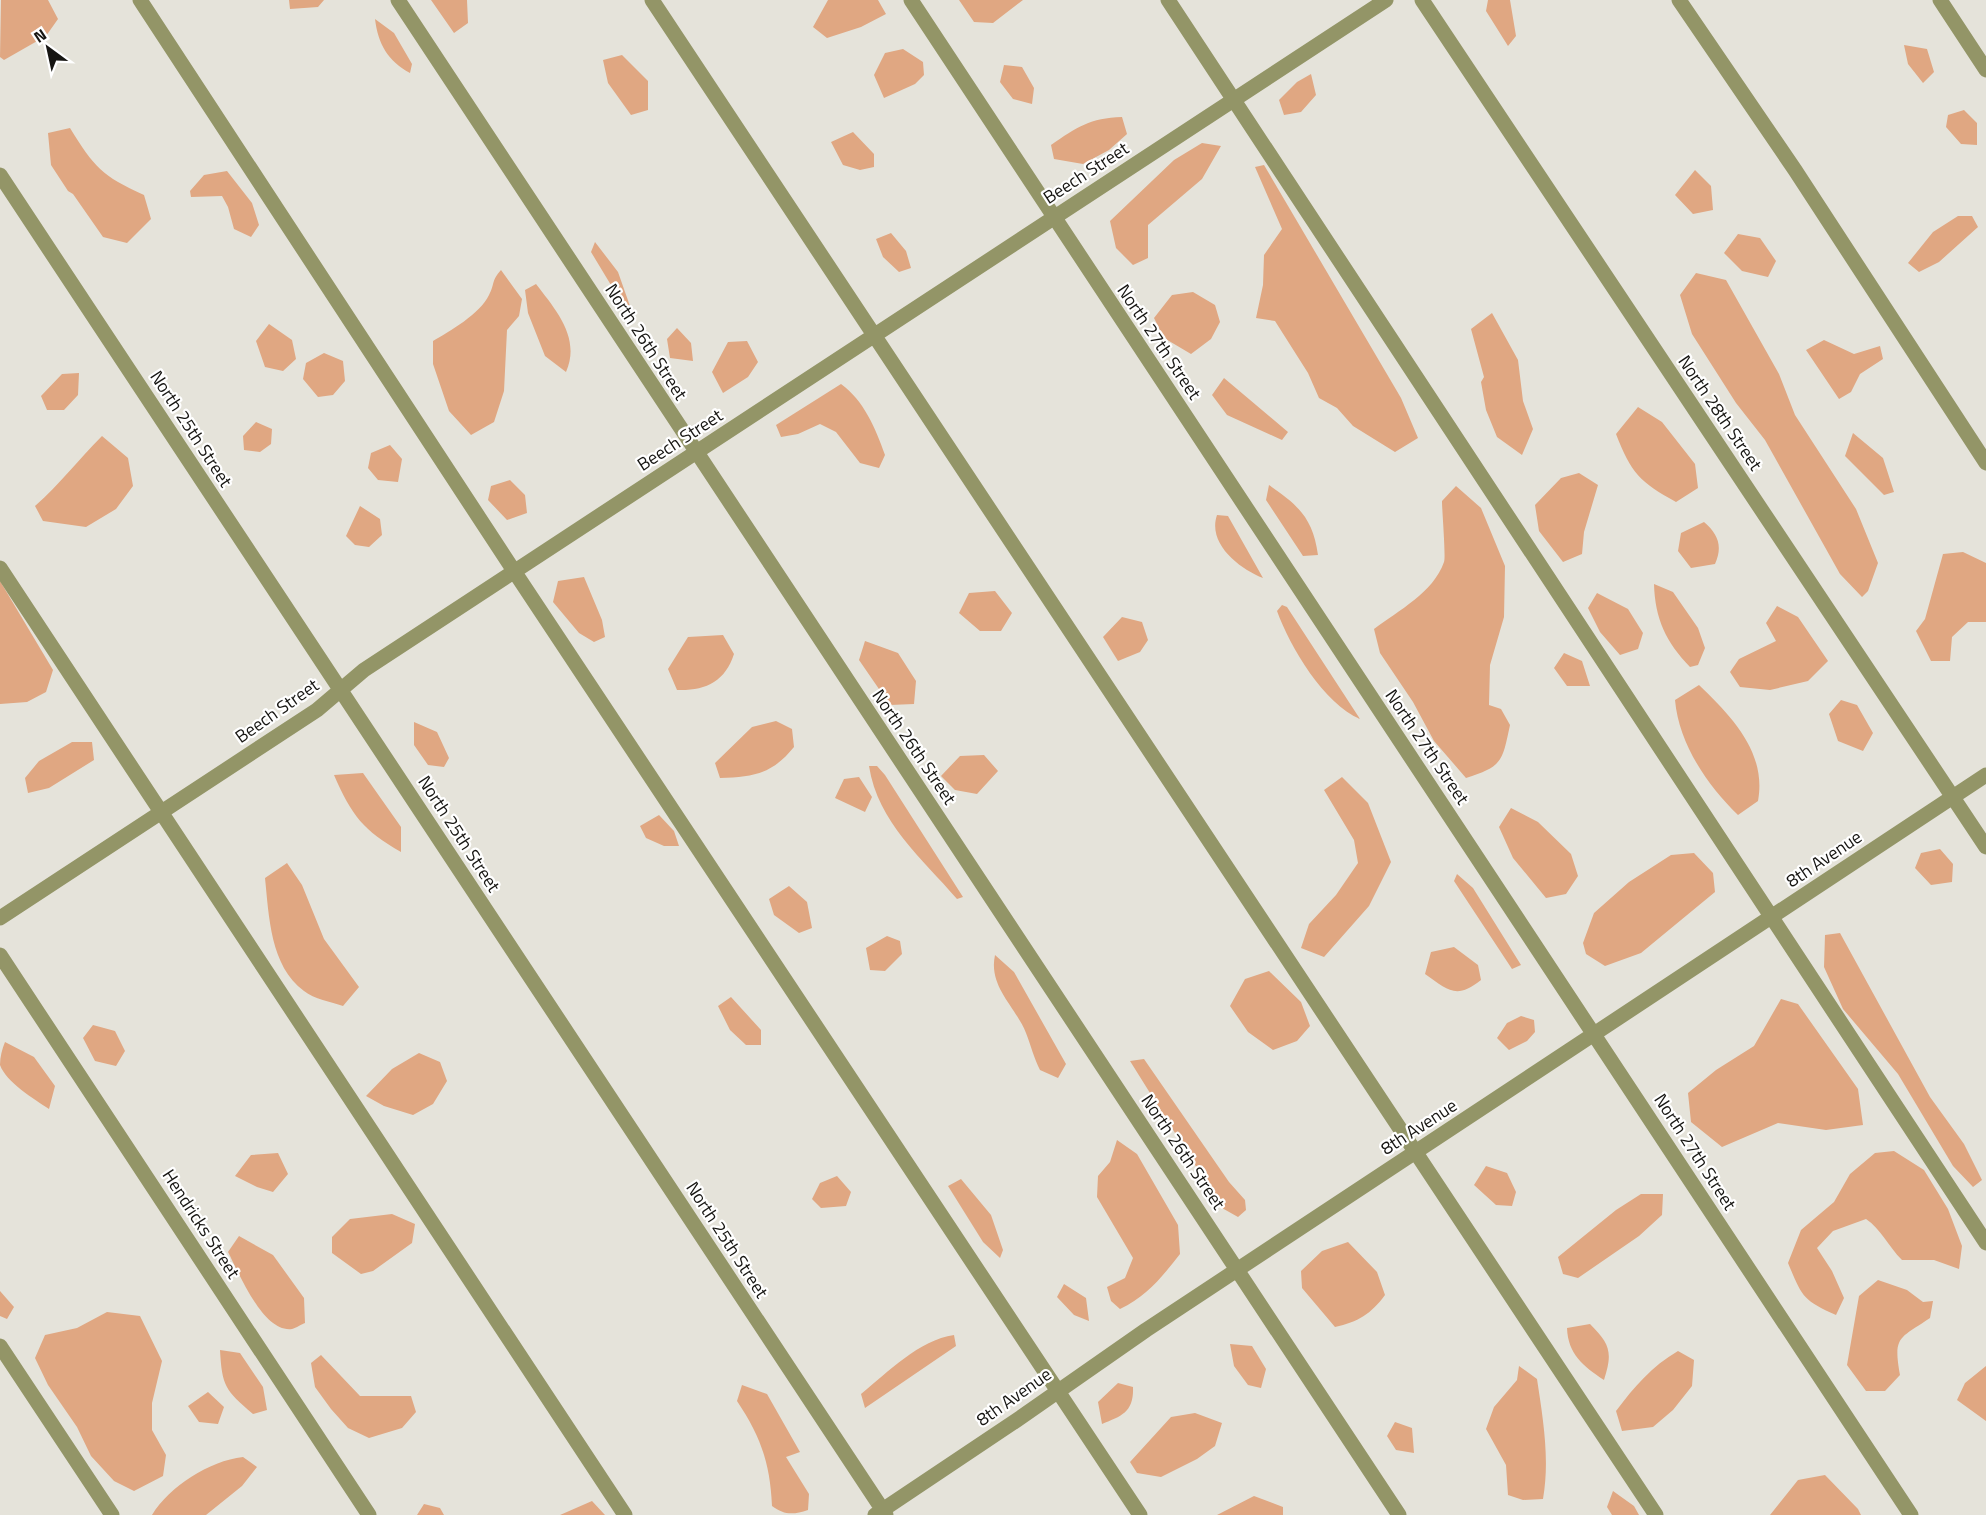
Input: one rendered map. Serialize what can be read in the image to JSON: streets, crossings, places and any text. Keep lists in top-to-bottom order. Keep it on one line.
{"streets":{"street":["Beech Street","North 26th Street","North 27th Street","North 28th Street","North 25th Street","8th Avenue","Hendricks Street"]},"crossings":[["Beech Street","North 26th Street"],["Beech Street","North 27th Street"],["Beech Street","North 25th Street"],["North 26th Street","8th Avenue"],["North 27th Street","8th Avenue"],["North 28th Street","8th Avenue"],["North 25th Street","8th Avenue"]],"north":"top left"}
